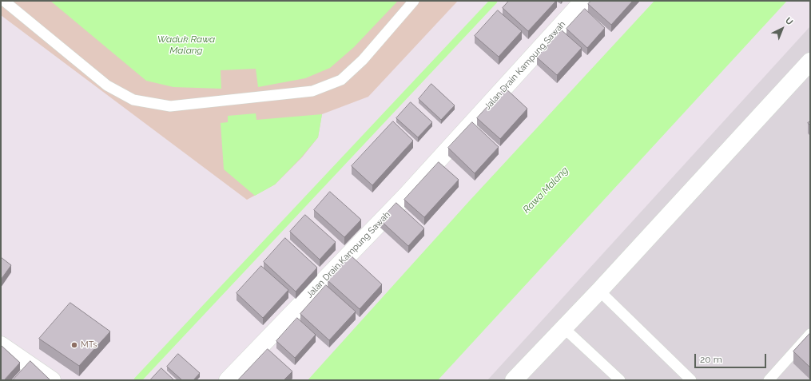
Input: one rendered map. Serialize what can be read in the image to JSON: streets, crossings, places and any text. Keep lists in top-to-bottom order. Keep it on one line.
{"streets":{"street":["Jalan Drain Kampung Sawah"]},"water":["Waduk Rawa Malang","Rawa Malang"],"places":["MTs"],"scale_bar":"20 m","north":"top right"}
